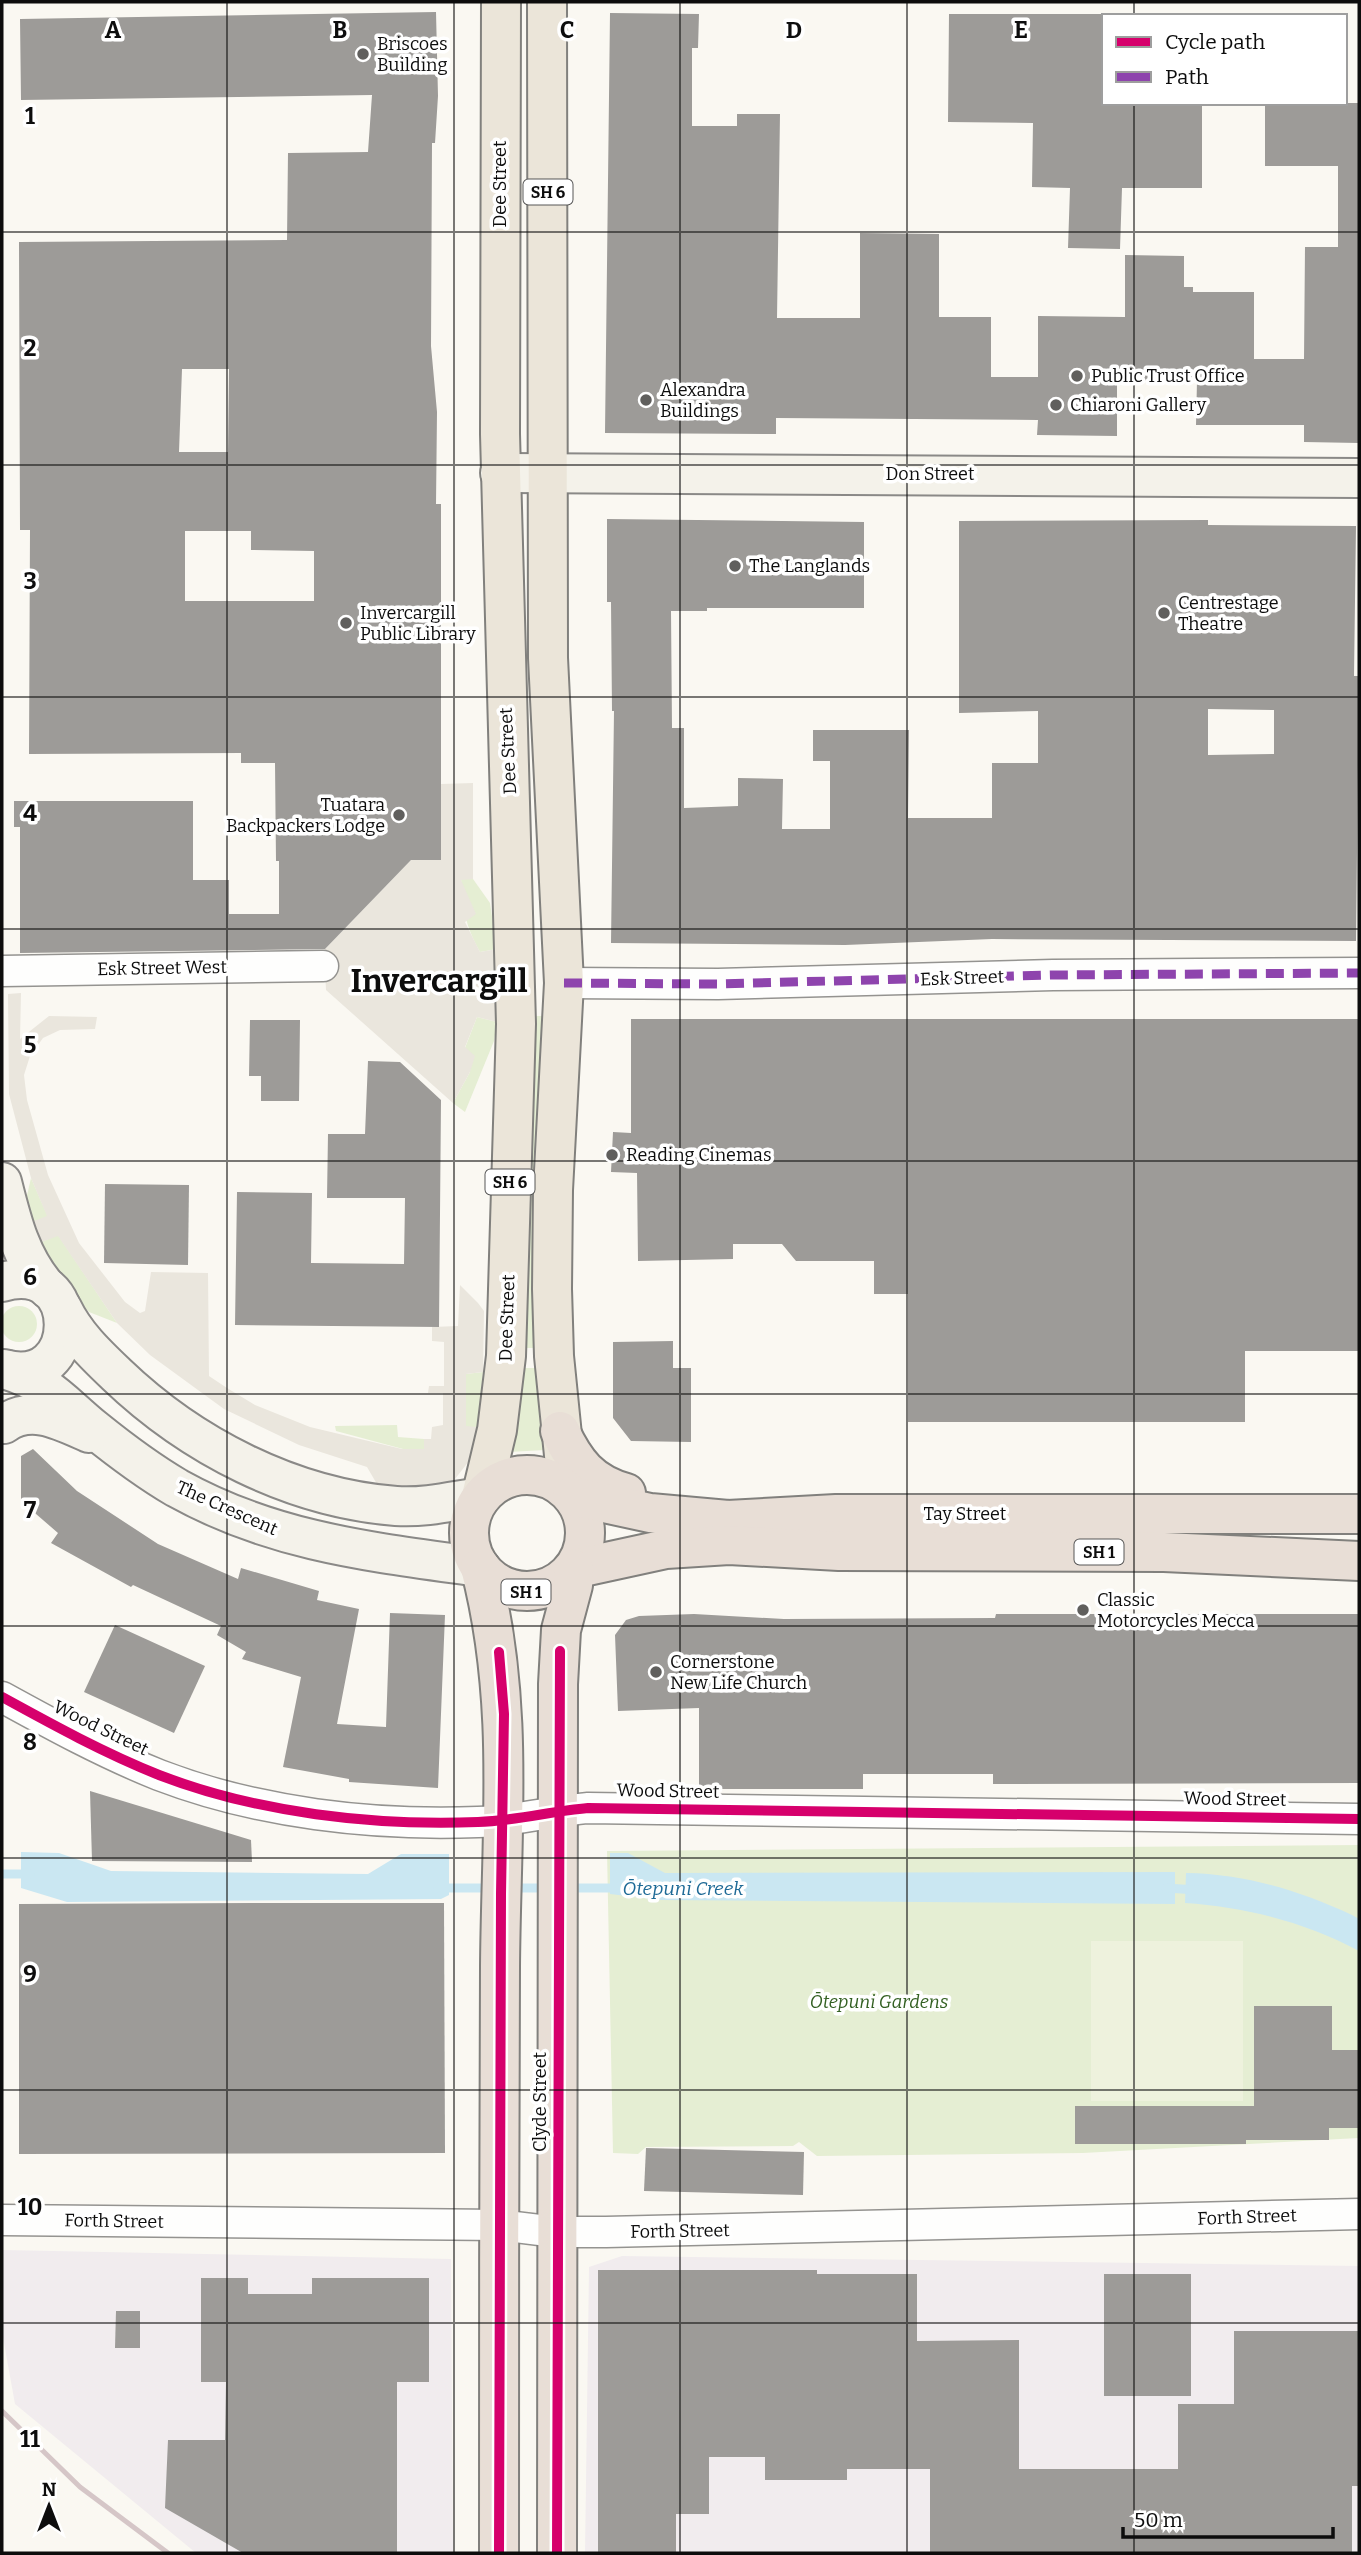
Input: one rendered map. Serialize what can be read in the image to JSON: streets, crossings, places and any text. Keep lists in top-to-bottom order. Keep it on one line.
{"streets":{"highway":["Tay Street","SH 1","Clyde Street"],"main road":["Dee Street","SH 6"],"street":["Don Street","Esk Street West","Esk Street","The Crescent","Wood Street","Forth Street"]},"crossings":[["Dee Street","SH 6"],["Dee Street","Don Street"],["Dee Street","The Crescent"],["Dee Street","Tay Street"],["Dee Street","SH 1"],["Dee Street","Clyde Street"],["SH 6","Don Street"],["SH 6","Esk Street"],["SH 6","The Crescent"],["SH 6","Tay Street"],["SH 6","SH 1"],["SH 6","Clyde Street"],["The Crescent","Tay Street"],["The Crescent","SH 1"],["The Crescent","Clyde Street"],["Tay Street","SH 1"],["Tay Street","Clyde Street"],["SH 1","Wood Street"],["SH 1","Clyde Street"],["SH 1","Forth Street"],["Wood Street","Clyde Street"],["Clyde Street","Forth Street"]],"districts":["Invercargill"],"water":["Ōtepuni Creek"],"parks":["Ōtepuni Gardens"],"places":["Briscoes Building","Public Trust Office","Alexandra Buildings","Chiaroni Gallery","The Langlands","Centrestage Theatre","Invercargill Public Library","Tuatara Backpackers Lodge","Reading Cinemas","Classic Motorcycles Mecca","Cornerstone New Life Church"],"legend":["Cycle path","Path"],"scale_bar":"50 m","north":"top","grid":{"columns":["A","B","C","D","E"],"rows":["1","2","3","4","5","6","7","8","9","10","11"]}}
